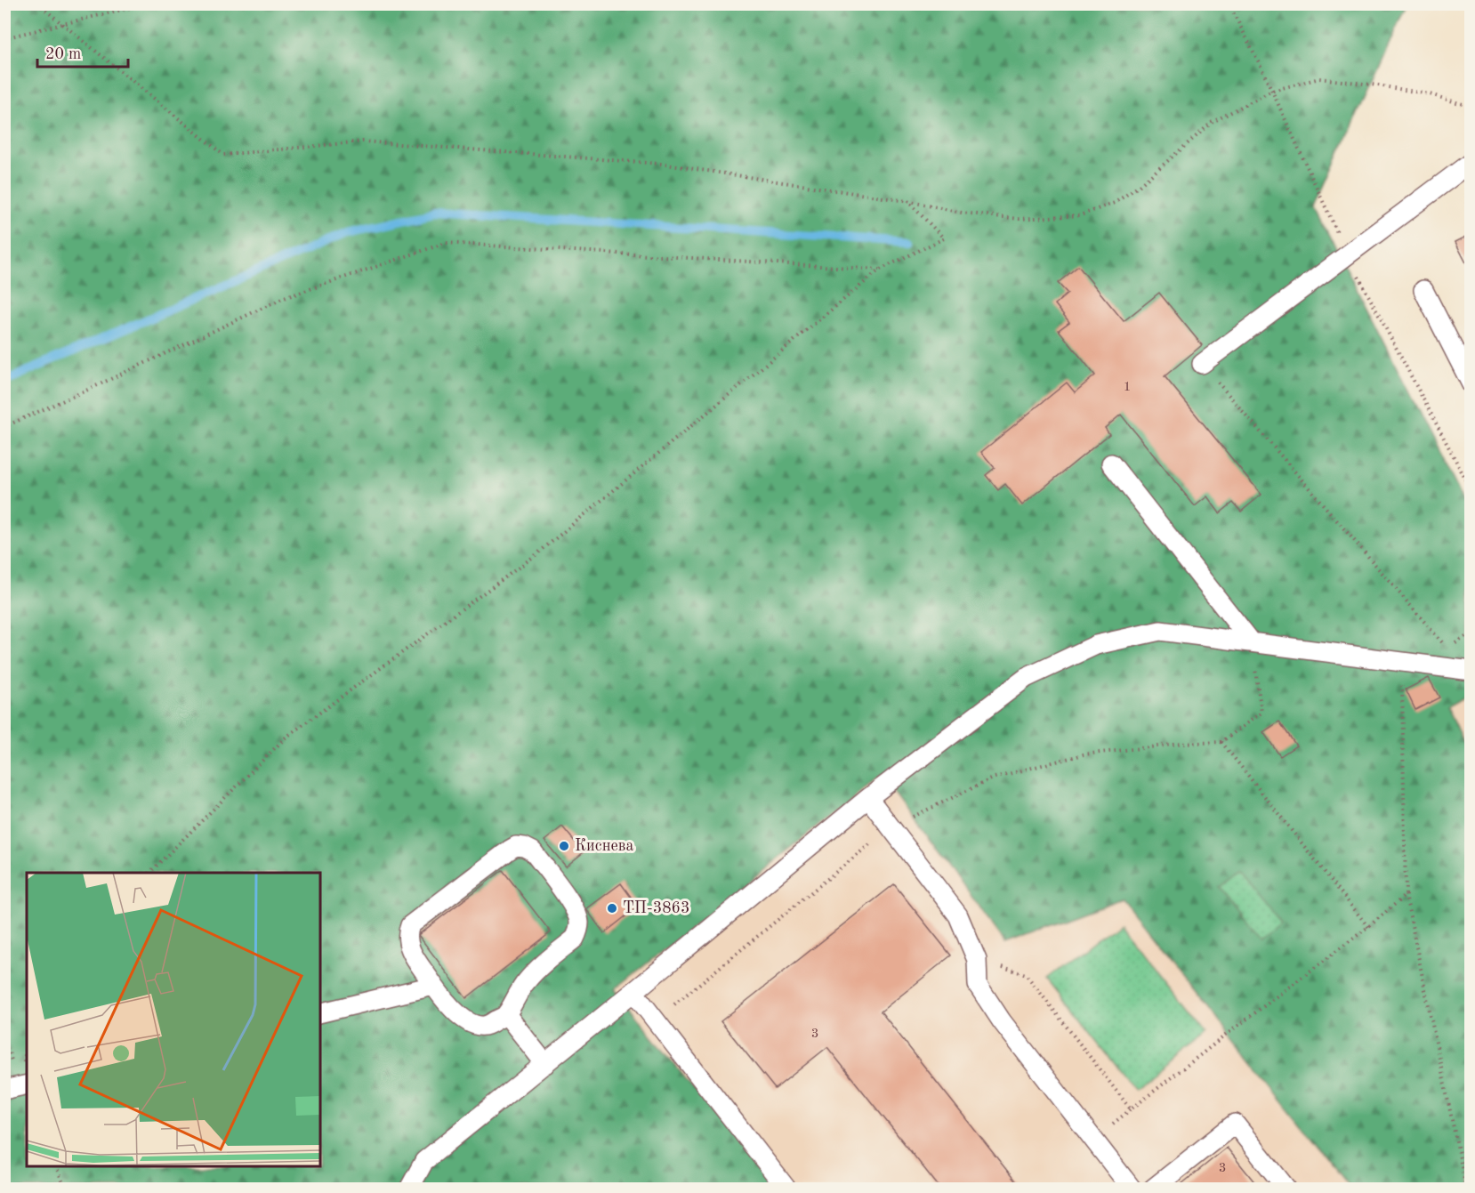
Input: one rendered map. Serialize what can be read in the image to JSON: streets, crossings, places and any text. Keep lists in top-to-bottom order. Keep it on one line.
{"places":["Киснева","ТП-3863"],"house_numbers":["1","3","3"],"scale_bar":"20 m"}
